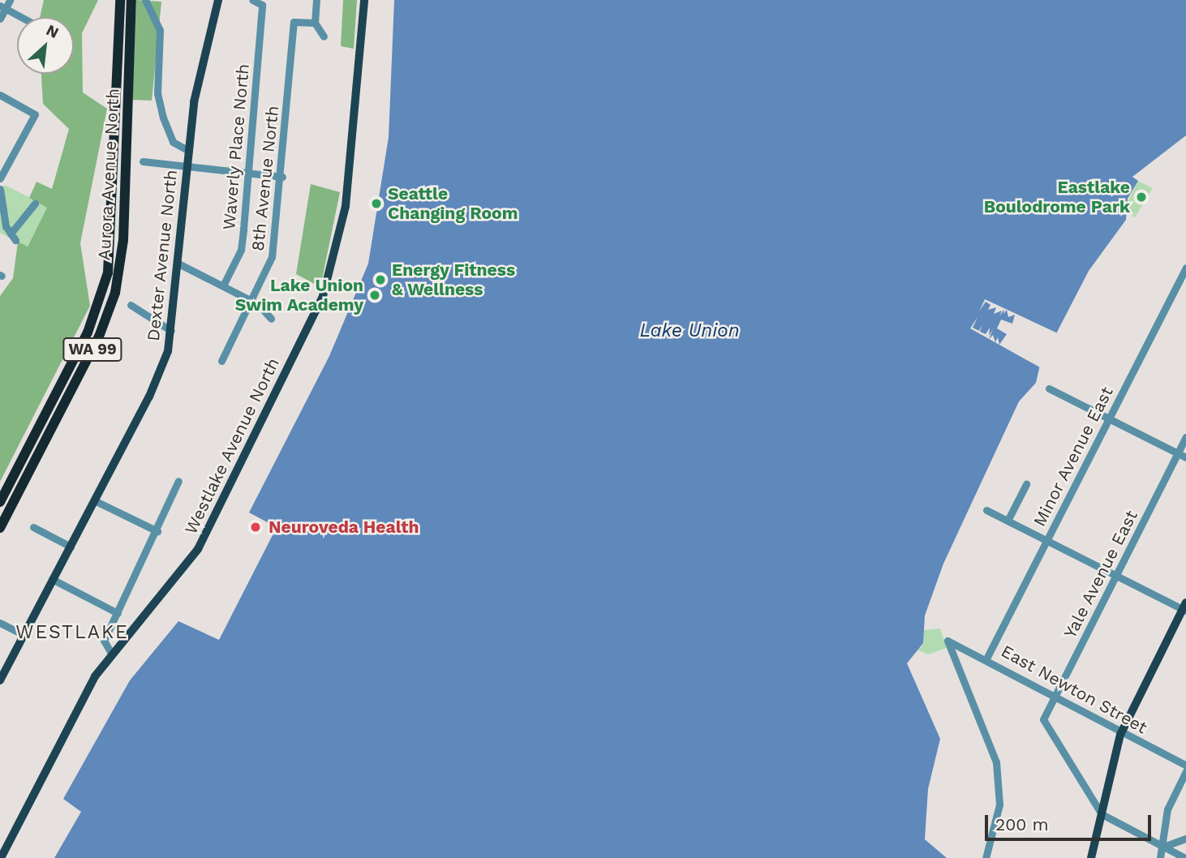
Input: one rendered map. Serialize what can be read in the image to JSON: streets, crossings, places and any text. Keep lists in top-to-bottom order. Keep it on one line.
{"streets":{"highway":["Aurora Avenue North","WA 99"],"main road":["Dexter Avenue North","Westlake Avenue North"],"street":["Waverly Place North","8th Avenue North","Minor Avenue East","Yale Avenue East","East Newton Street"]},"crossings":[["Minor Avenue East","East Newton Street"],["Yale Avenue East","East Newton Street"]],"districts":["WESTLAKE"],"water":["Lake Union"],"places":["Eastlake Boulodrome Park","Seattle Changing Room","Energy Fitness & Wellness","Lake Union Swim Academy","Neuroveda Health"],"scale_bar":"200 m","north":"top right"}
